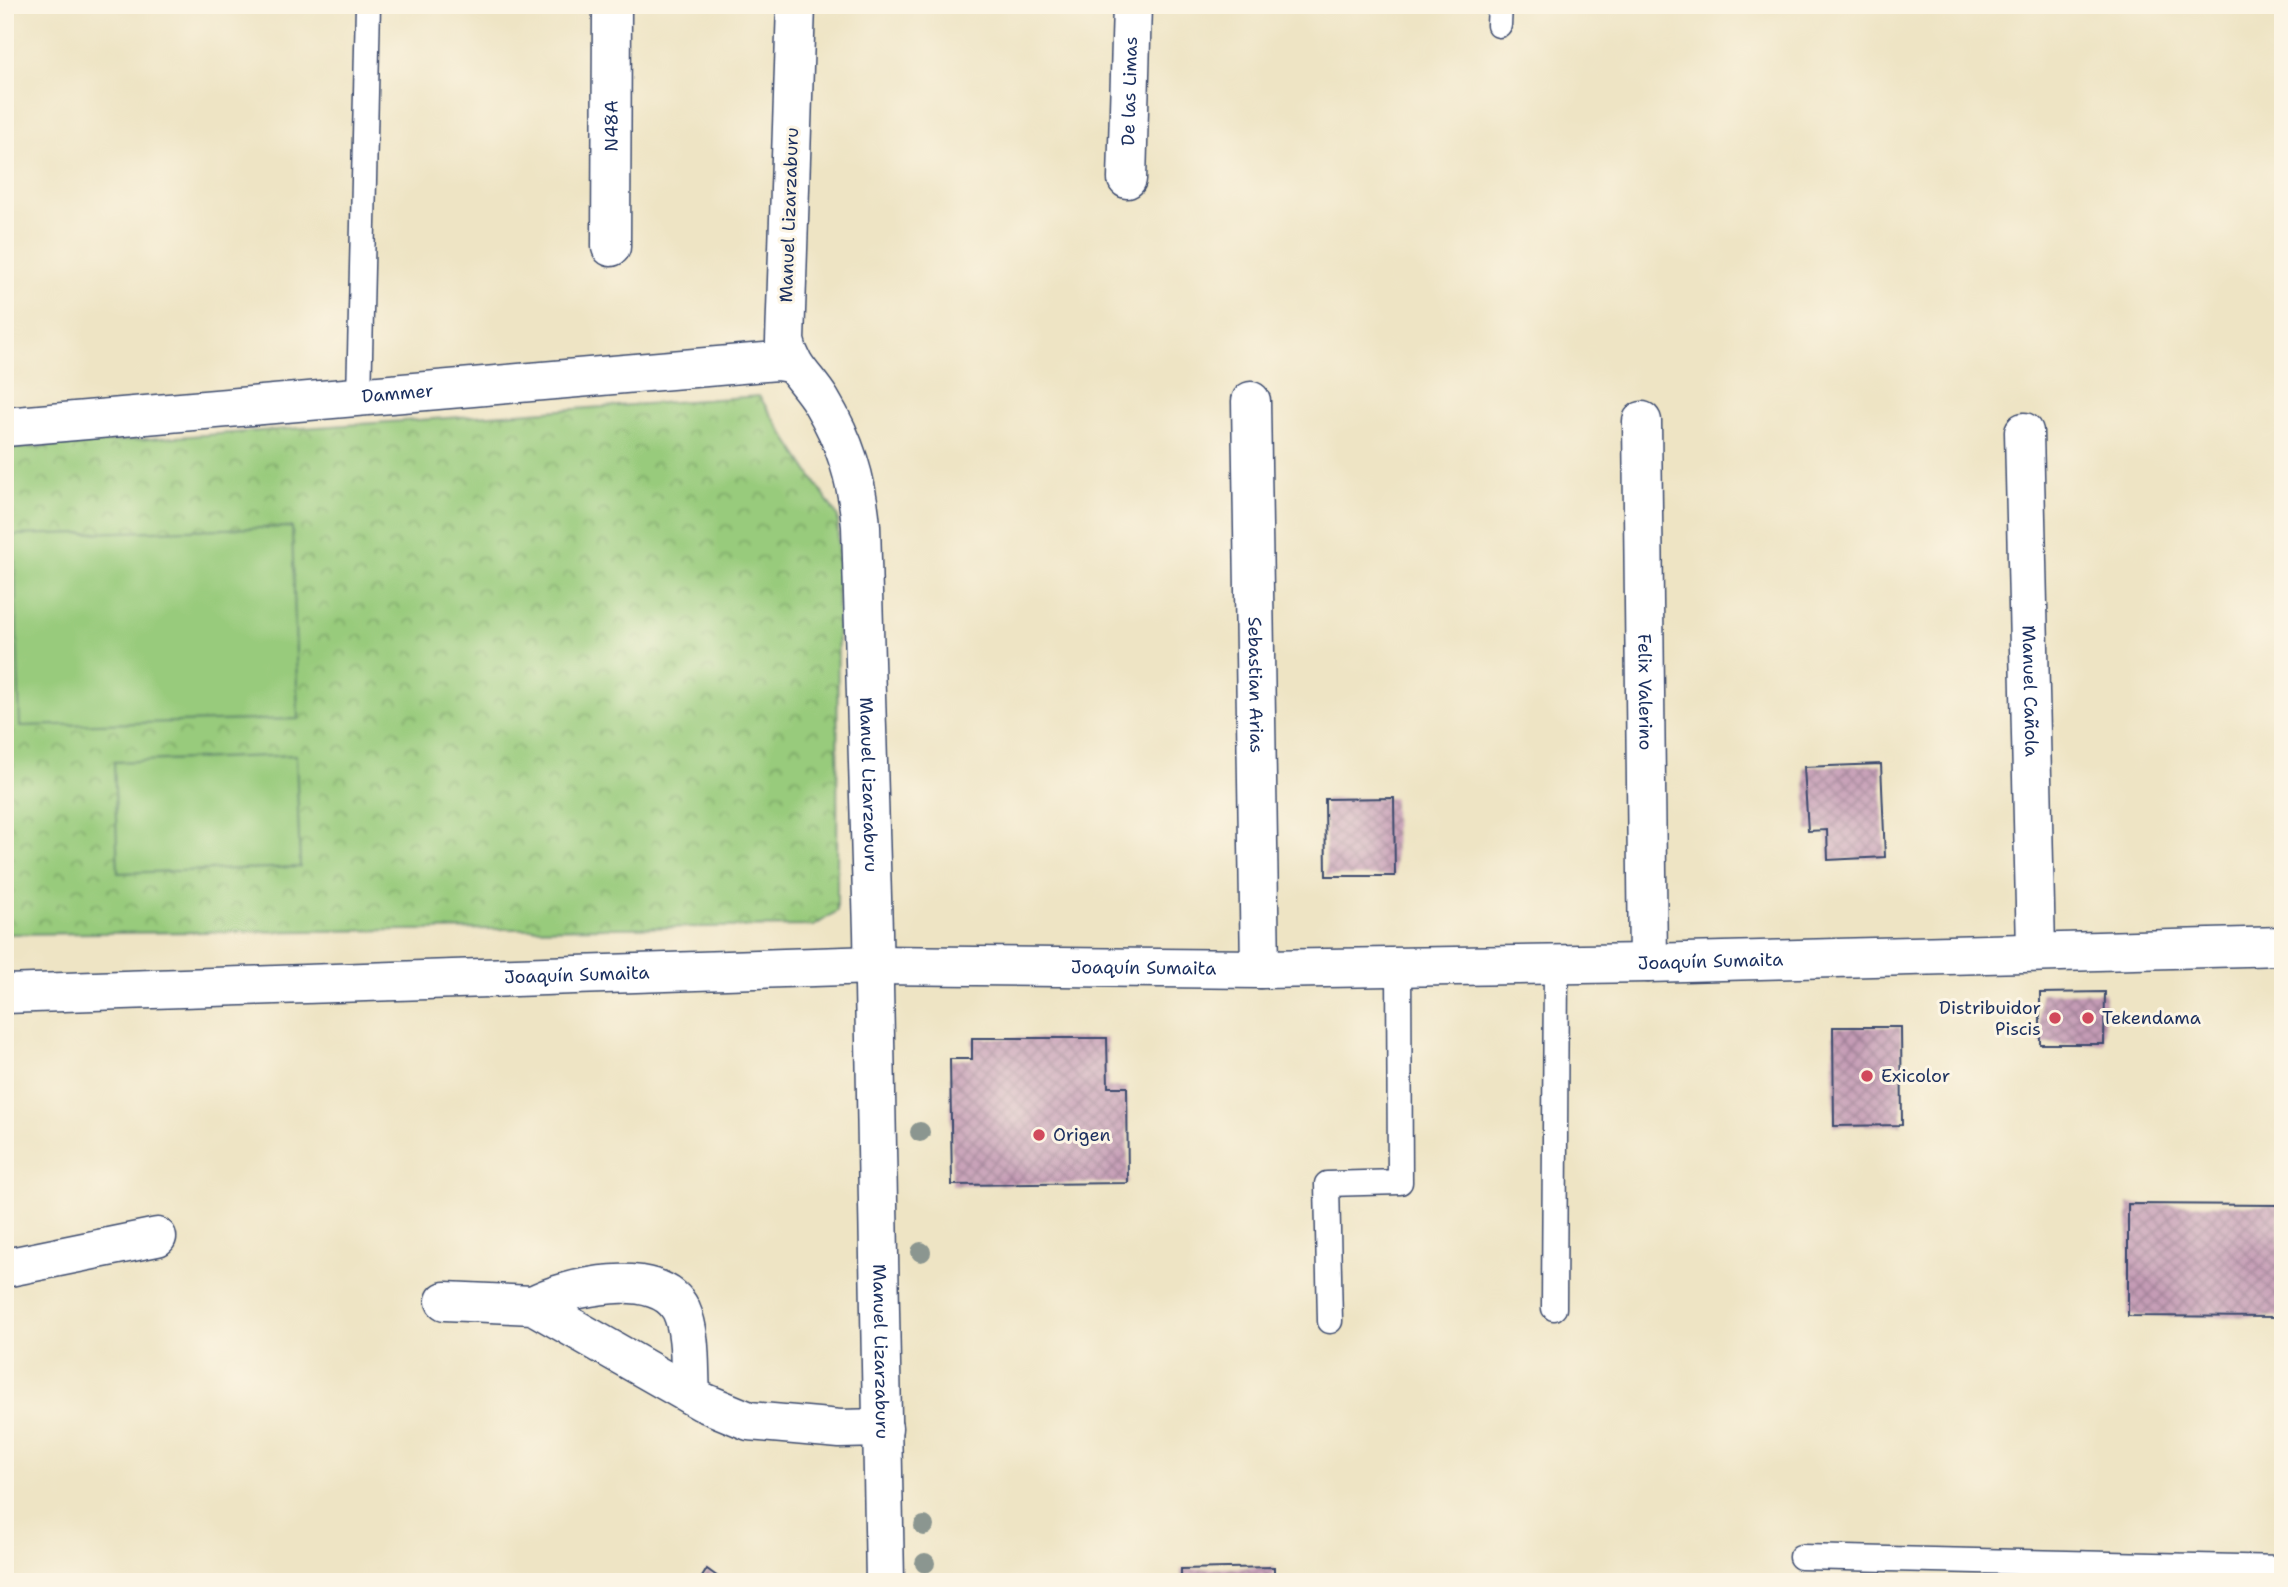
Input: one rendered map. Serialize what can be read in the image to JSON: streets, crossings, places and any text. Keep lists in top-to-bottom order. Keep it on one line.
{"streets":{"street":["De las Limas","N48A","Manuel Lizarzaburu","Dammer","Sebastian Arias","Manuel Cañola","Felix Valerino","Joaquín Sumaita"]},"crossings":[["Manuel Lizarzaburu","Dammer"],["Manuel Lizarzaburu","Joaquín Sumaita"],["Sebastian Arias","Joaquín Sumaita"],["Manuel Cañola","Joaquín Sumaita"],["Felix Valerino","Joaquín Sumaita"]],"places":["Distribuidor Piscis","Tekendama","Exicolor","Origen"]}
